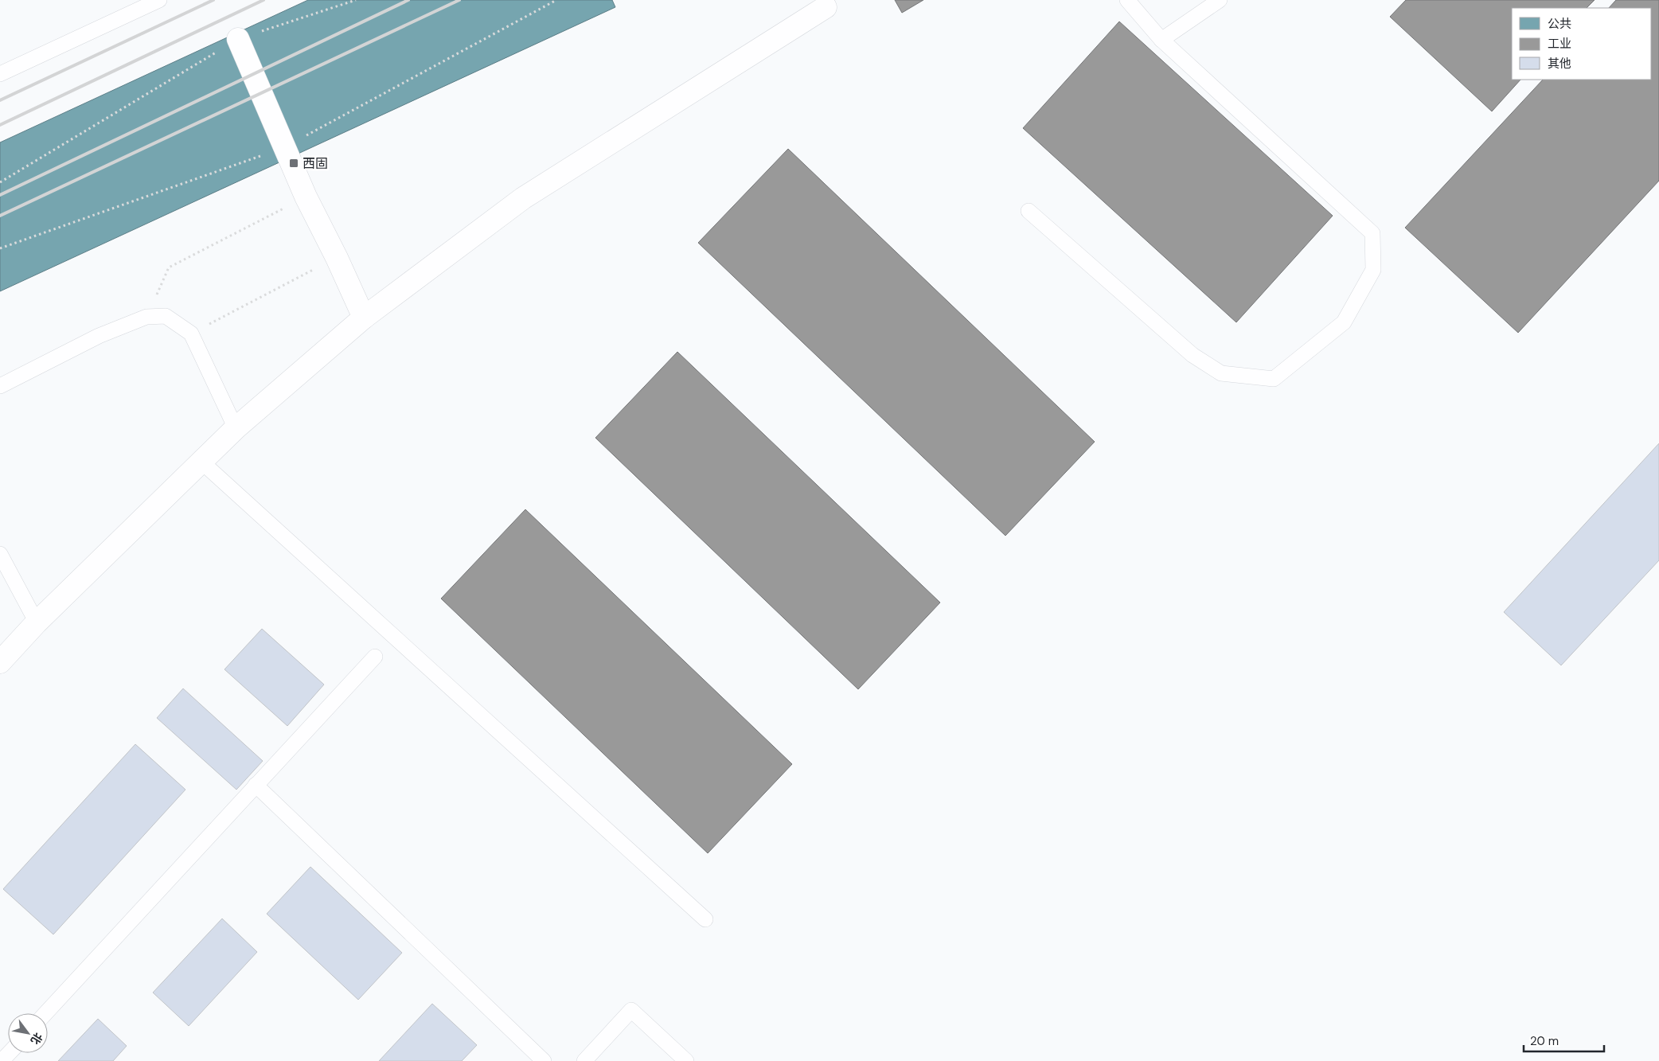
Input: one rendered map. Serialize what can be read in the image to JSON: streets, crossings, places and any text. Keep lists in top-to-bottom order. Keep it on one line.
{"places":{"transit":["西固"]},"legend":["公共","工业","其他"],"scale_bar":"20 m","north":"bottom right"}
